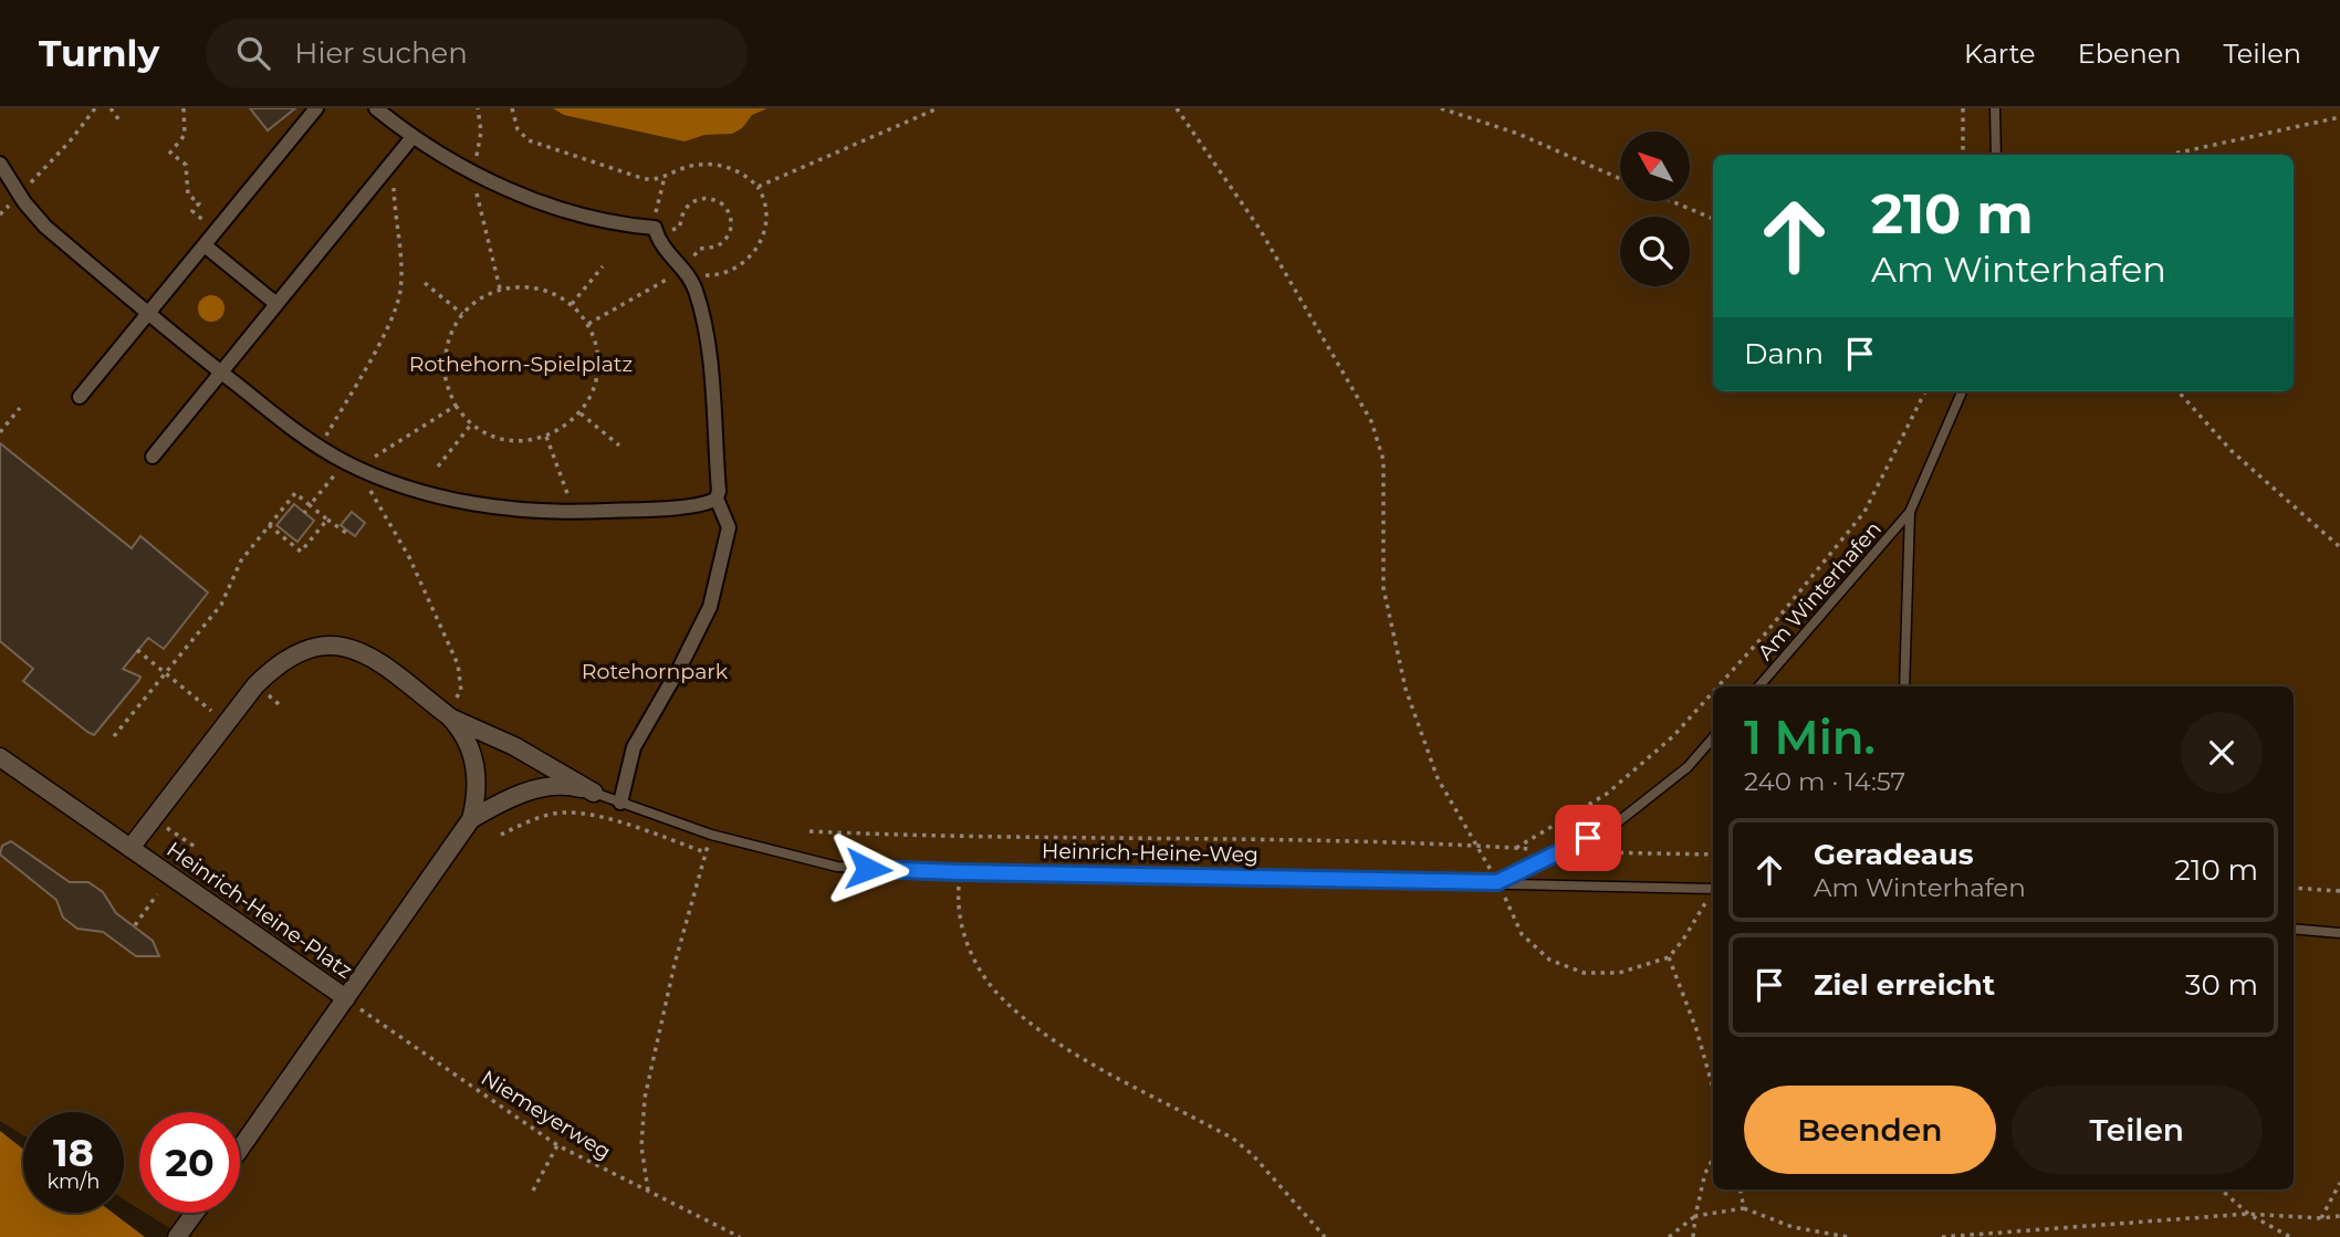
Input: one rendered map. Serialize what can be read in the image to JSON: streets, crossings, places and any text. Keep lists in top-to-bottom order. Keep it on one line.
{"streets":{"street":["Heinrich-Heine-Weg","Heinrich-Heine-Platz"],"lane":["Am Winterhafen"],"path":["Niemeyerweg"]},"crossings":[["Heinrich-Heine-Weg","Heinrich-Heine-Platz"],["Heinrich-Heine-Platz","Niemeyerweg"]],"parks":["Rothehorn-Spielplatz","Rotehornpark"],"north":"top left","page":{"header":"Turnly","search":"Hier suchen","nav":["Karte","Ebenen","Teilen"],"turn":["210 m","Am Winterhafen"],"then":"Dann","heading":["1 Min.","240 m · 14:57"],"list":[{"name":"Geradeaus","note":"Am Winterhafen","value":"210 m"},{"name":"Ziel erreicht","value":"30 m"}],"buttons":["Beenden","Teilen"],"speed":"18 km/h","limit":"20"}}
